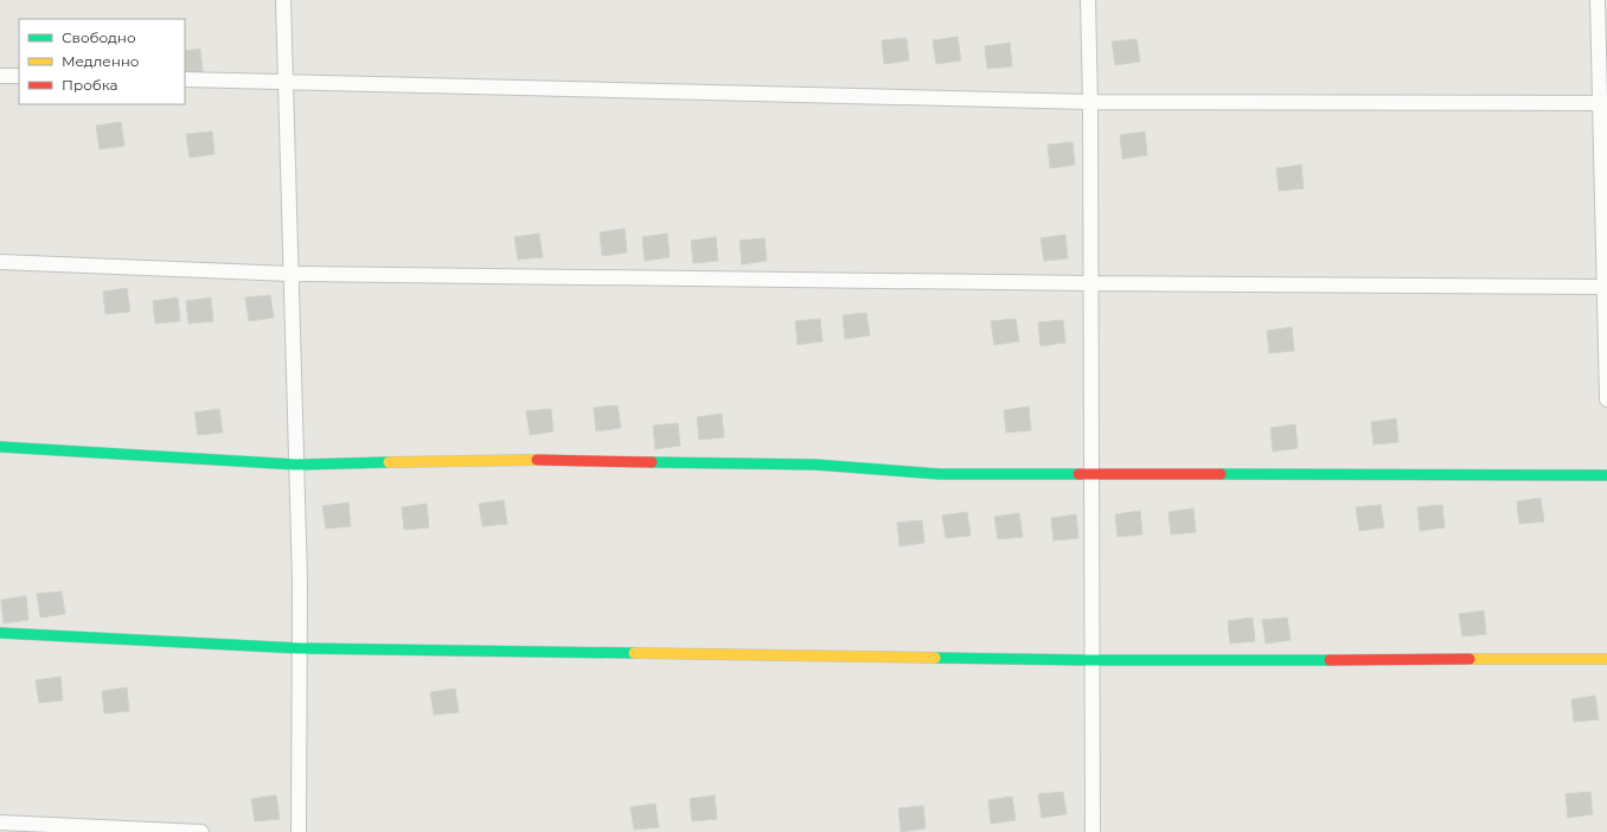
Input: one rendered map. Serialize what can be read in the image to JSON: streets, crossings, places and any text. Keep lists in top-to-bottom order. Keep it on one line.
{"legend":["Свободно","Медленно","Пробка"]}
